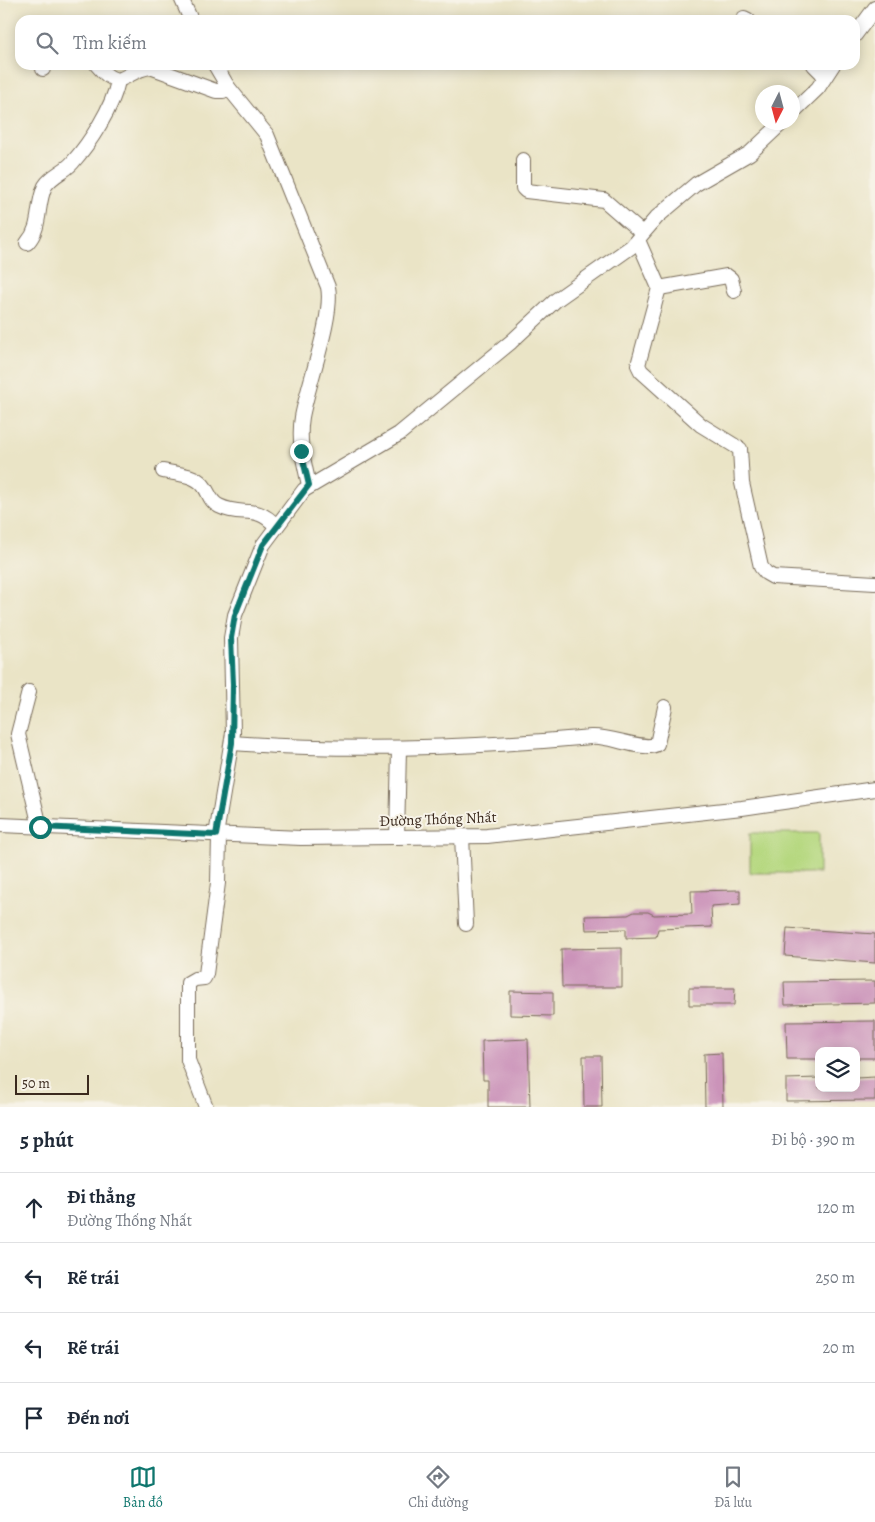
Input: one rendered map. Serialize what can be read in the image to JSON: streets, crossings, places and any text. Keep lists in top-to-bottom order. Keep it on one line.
{"streets":{"street":["Đường Thống Nhất"]},"scale_bar":"50 m","north":"bottom","page":{"search":"Tìm kiếm","scale":"50 m","heading":["5 phút","Đi bộ · 390 m"],"list":[["Đi thẳng","Đường Thống Nhất","120 m"],["Rẽ trái","250 m"],["Rẽ trái","20 m"],"Đến nơi"],"nav":["Bản đồ","Chỉ đường","Đã lưu"]}}
